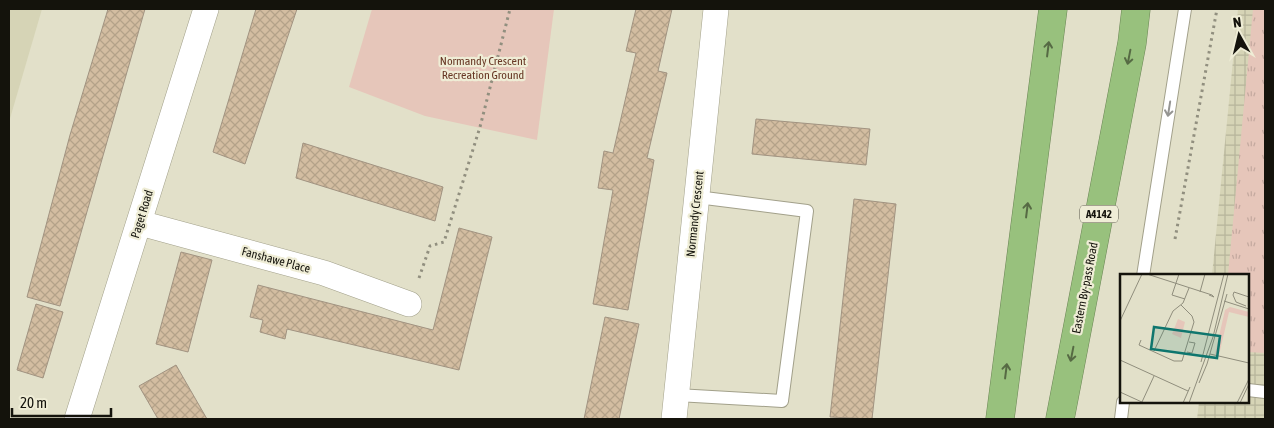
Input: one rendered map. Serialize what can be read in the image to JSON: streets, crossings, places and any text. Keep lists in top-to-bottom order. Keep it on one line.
{"streets":{"highway":["A4142","Eastern By-pass Road"],"street":["Paget Road","Normandy Crescent","Fanshawe Place"]},"crossings":[["Paget Road","Fanshawe Place"]],"parks":["Normandy Crescent Recreation Ground"],"scale_bar":"20 m","north":"top"}
